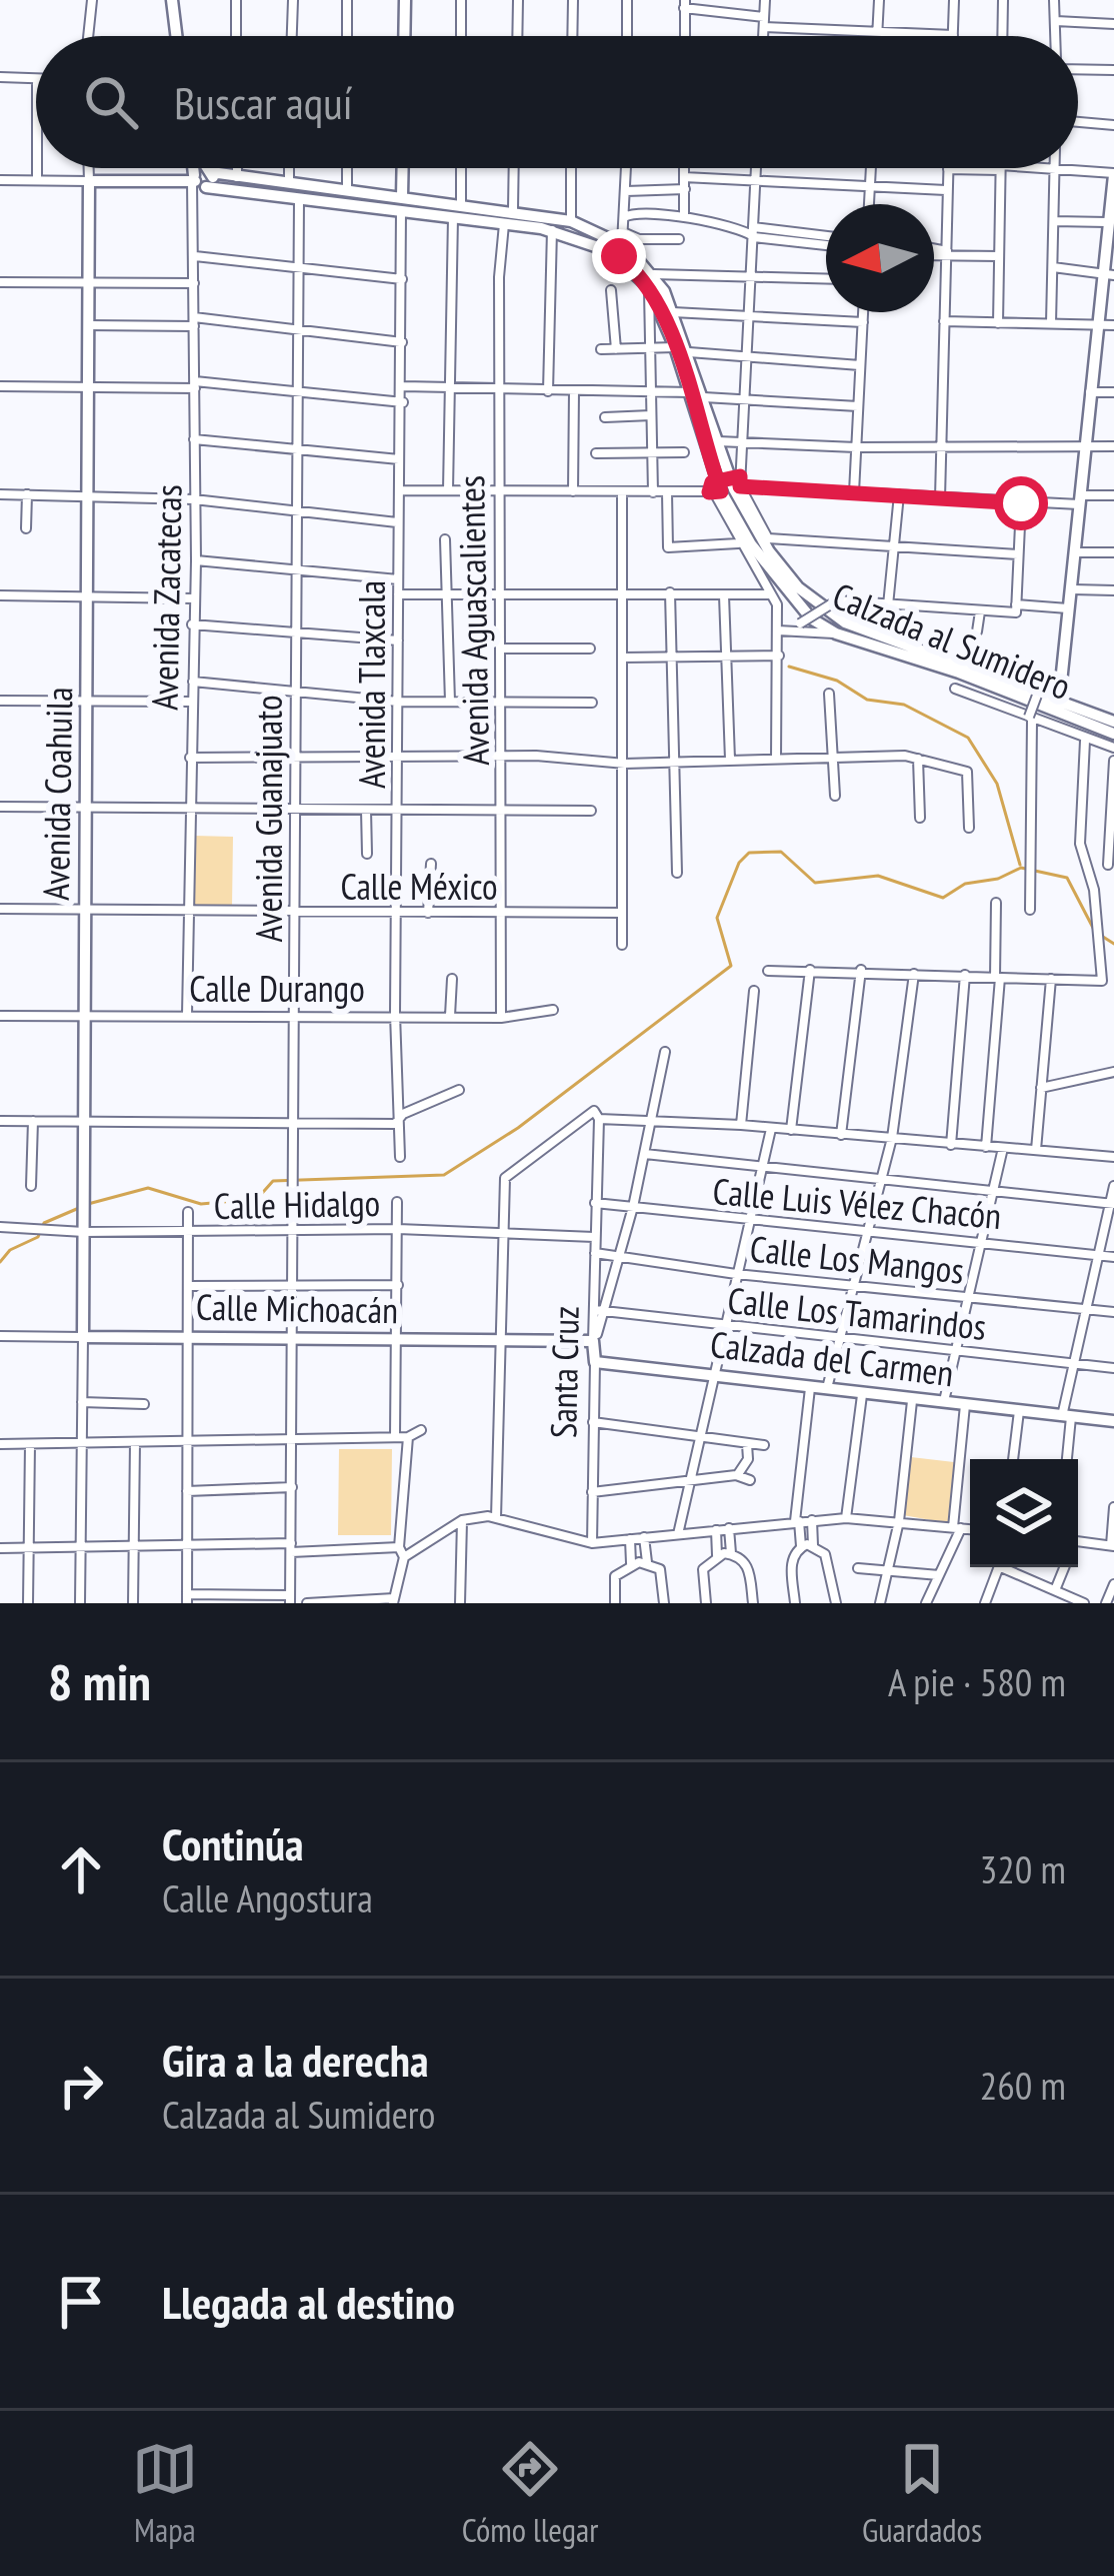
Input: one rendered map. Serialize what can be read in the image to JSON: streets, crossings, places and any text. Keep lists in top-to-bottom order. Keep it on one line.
{"streets":{"street":["Avenida Zacatecas","Avenida Aguascalientes","Calzada al Sumidero","Avenida Tlaxcala","Avenida Coahuila","Avenida Guanajuato","Calle México","Calle Durango","Calle Luis Vélez Chacón","Calle Hidalgo","Calle Los Mangos","Calle Michoacán","Calle Los Tamarindos","Calzada del Carmen","Santa Cruz"]},"crossings":[["Avenida Zacatecas","Calzada al Sumidero"],["Avenida Zacatecas","Calle México"],["Avenida Zacatecas","Calle Durango"],["Avenida Aguascalientes","Calzada al Sumidero"],["Avenida Aguascalientes","Calle México"],["Avenida Aguascalientes","Calle Durango"],["Calzada al Sumidero","Avenida Tlaxcala"],["Calzada al Sumidero","Avenida Guanajuato"],["Avenida Tlaxcala","Calle México"],["Avenida Tlaxcala","Calle Durango"],["Avenida Coahuila","Calle México"],["Avenida Coahuila","Calle Durango"],["Avenida Coahuila","Calle Hidalgo"],["Avenida Coahuila","Calle Michoacán"],["Avenida Guanajuato","Calle México"],["Avenida Guanajuato","Calle Durango"],["Avenida Guanajuato","Calle Hidalgo"],["Avenida Guanajuato","Calle Michoacán"],["Calle Luis Vélez Chacón","Santa Cruz"],["Calle Hidalgo","Santa Cruz"],["Calle Los Mangos","Santa Cruz"],["Calle Michoacán","Santa Cruz"],["Calle Los Tamarindos","Santa Cruz"],["Calzada del Carmen","Santa Cruz"]],"north":"left","page":{"search":"Buscar aquí","heading":["8 min","A pie · 580 m"],"list":[["Continúa","Calle Angostura","320 m"],["Gira a la derecha","Calzada al Sumidero","260 m"],"Llegada al destino"],"nav":["Mapa","Cómo llegar","Guardados"]}}
